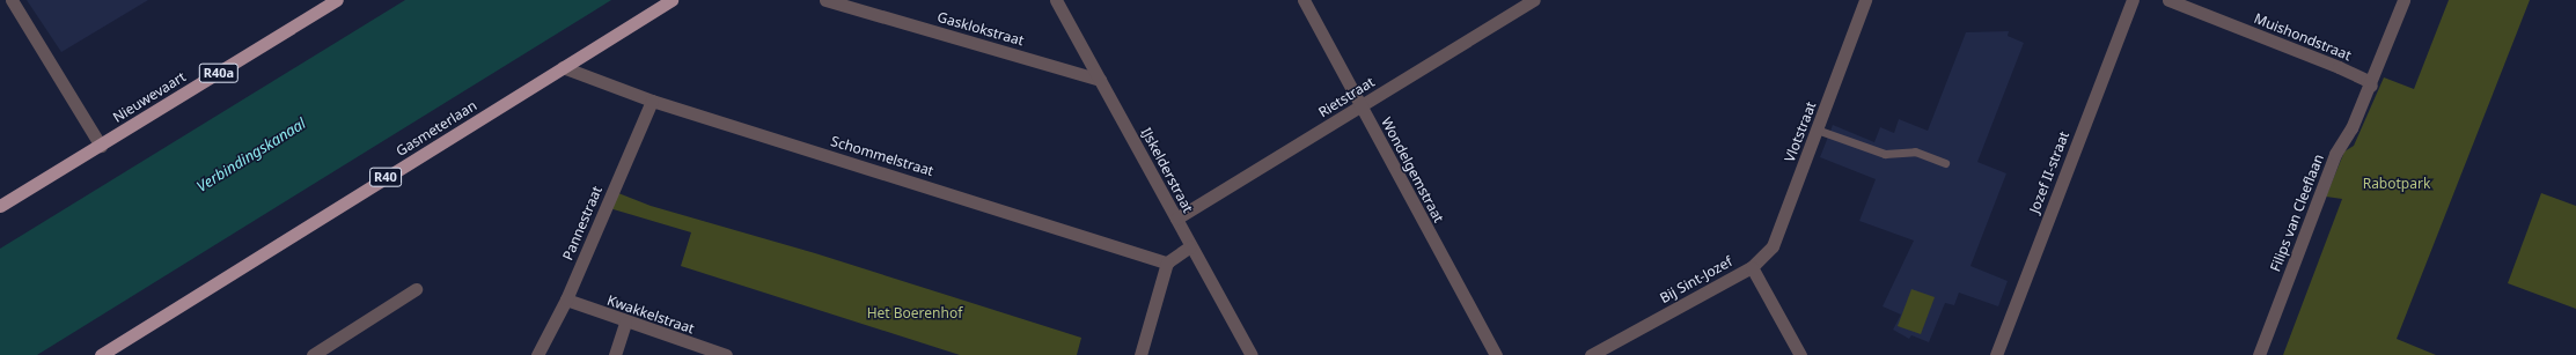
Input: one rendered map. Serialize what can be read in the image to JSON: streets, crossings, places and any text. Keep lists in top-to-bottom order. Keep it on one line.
{"streets":{"main road":["R40a","Nieuwevaart","Gasmeterlaan","R40"],"street":["Gasklokstraat","Muishondstraat","Rietstraat","Vlotstraat","Schommelstraat","IJskelderstraat","Wondelgemstraat","Jozef II-straat","Filips van Cleeflaan","Pannestraat","Bij Sint-Jozef","Kwakkelstraat"]},"crossings":[["Gasklokstraat","IJskelderstraat"],["Muishondstraat","Filips van Cleeflaan"],["Rietstraat","IJskelderstraat"],["Rietstraat","Wondelgemstraat"],["Gasmeterlaan","Schommelstraat"],["Vlotstraat","Bij Sint-Jozef"],["Schommelstraat","Pannestraat"],["Pannestraat","Kwakkelstraat"]],"water":["Verbindingskanaal"],"parks":["Rabotpark","Het Boerenhof"]}
